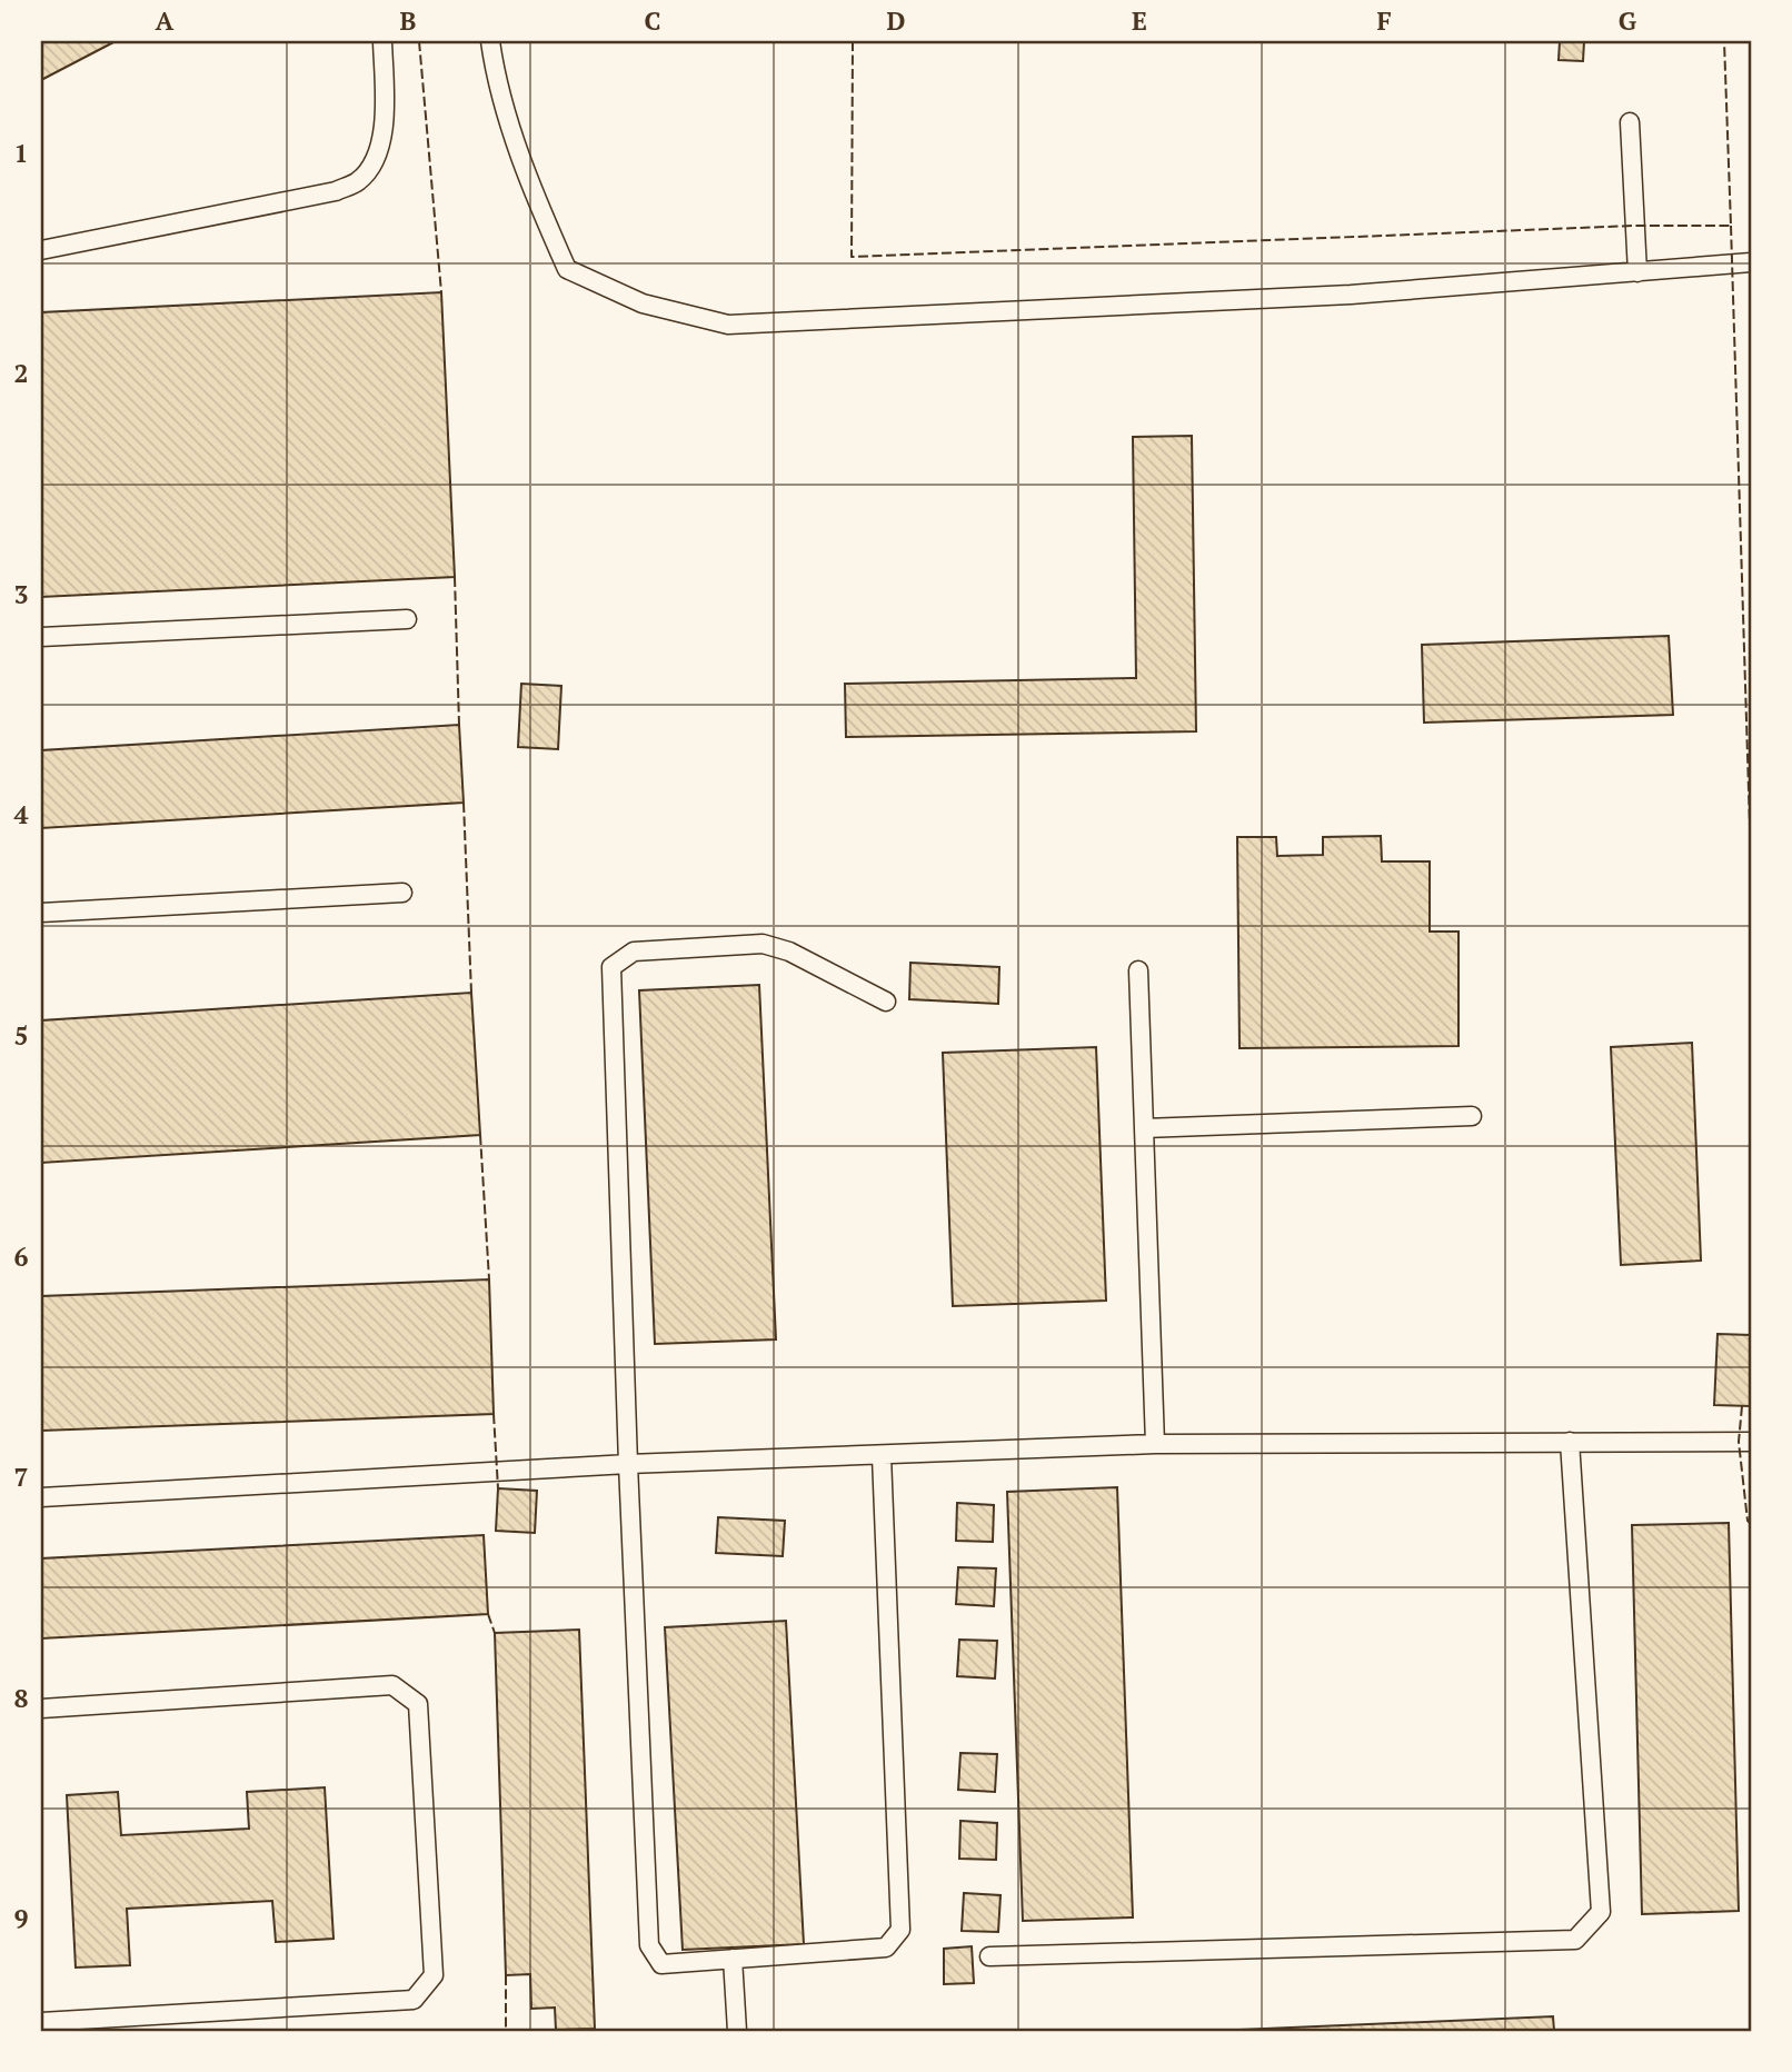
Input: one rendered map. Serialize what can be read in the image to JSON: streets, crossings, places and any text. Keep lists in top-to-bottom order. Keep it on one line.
{"grid":{"columns":["A","B","C","D","E","F","G"],"rows":["1","2","3","4","5","6","7","8","9"]}}
